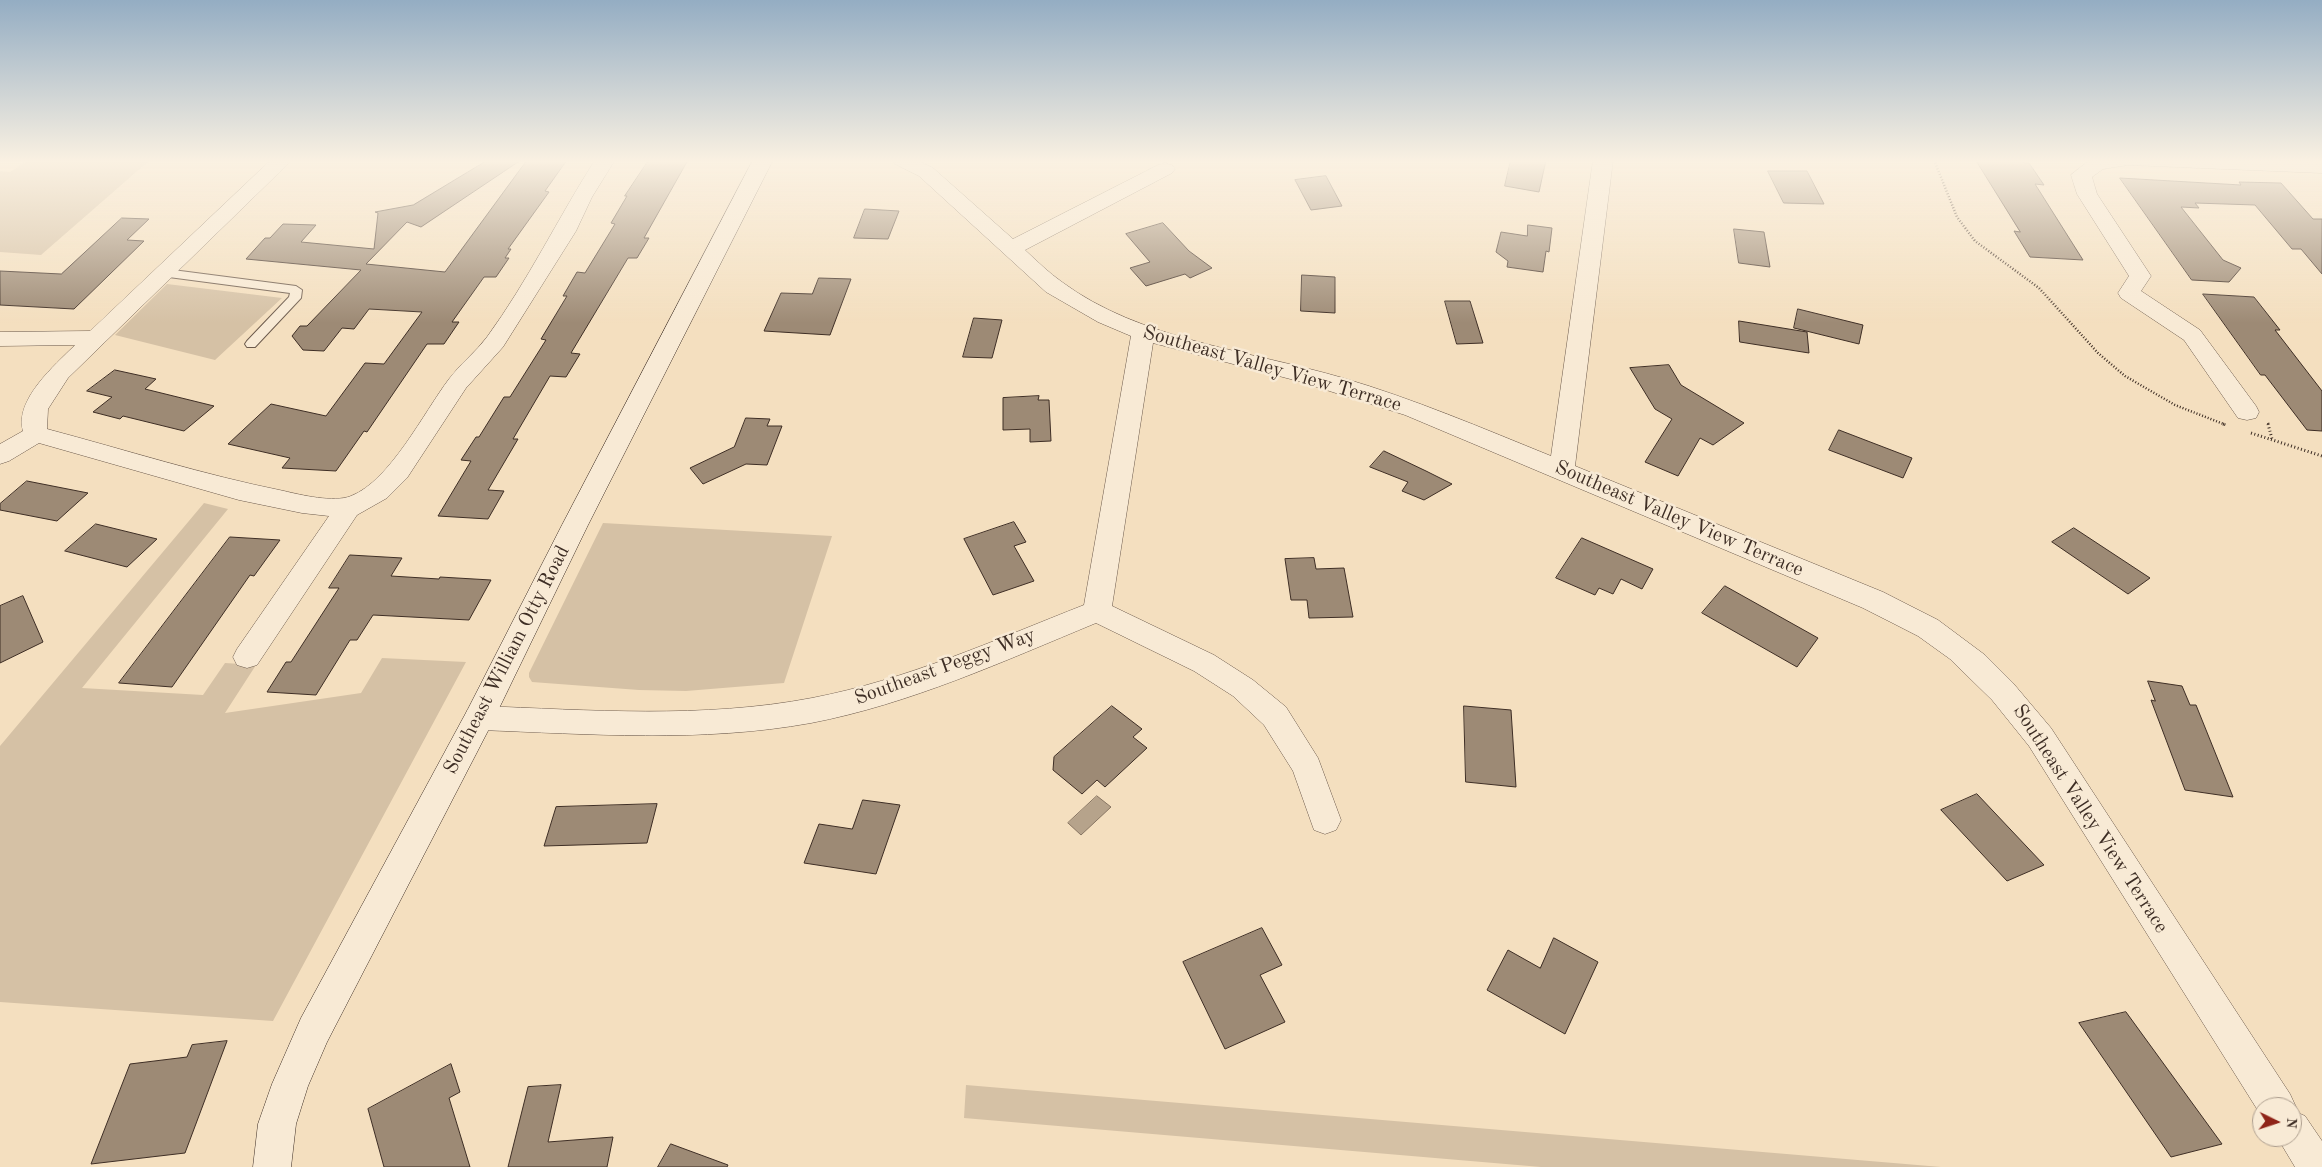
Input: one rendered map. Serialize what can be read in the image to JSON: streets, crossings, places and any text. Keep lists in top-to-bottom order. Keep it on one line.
{"streets":{"street":["Southeast Valley View Terrace","Southeast William Otty Road","Southeast Peggy Way"]},"crossings":[["Southeast William Otty Road","Southeast Peggy Way"]],"north":"right"}
